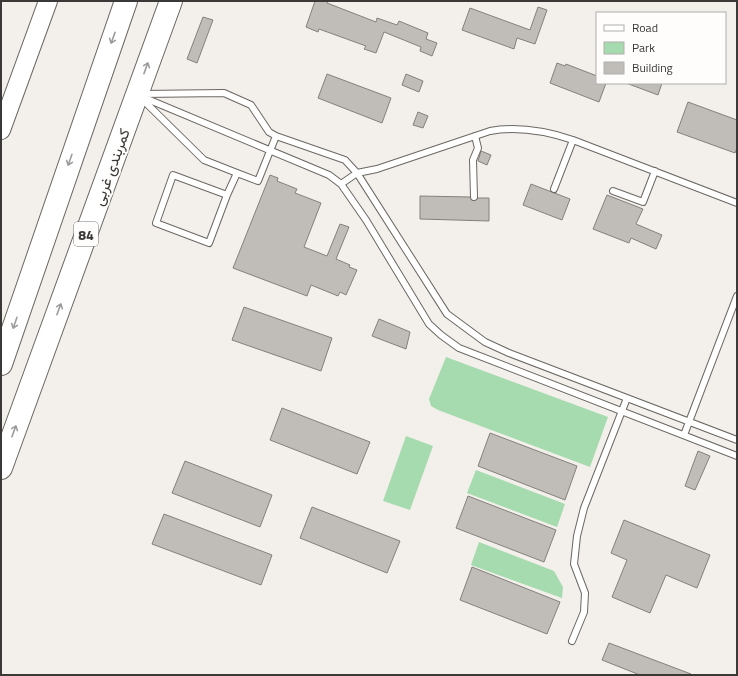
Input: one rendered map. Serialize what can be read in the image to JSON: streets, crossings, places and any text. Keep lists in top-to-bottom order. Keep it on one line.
{"streets":{"highway":["کمربندی غربی","84"]},"legend":["Road","Park","Building"]}
